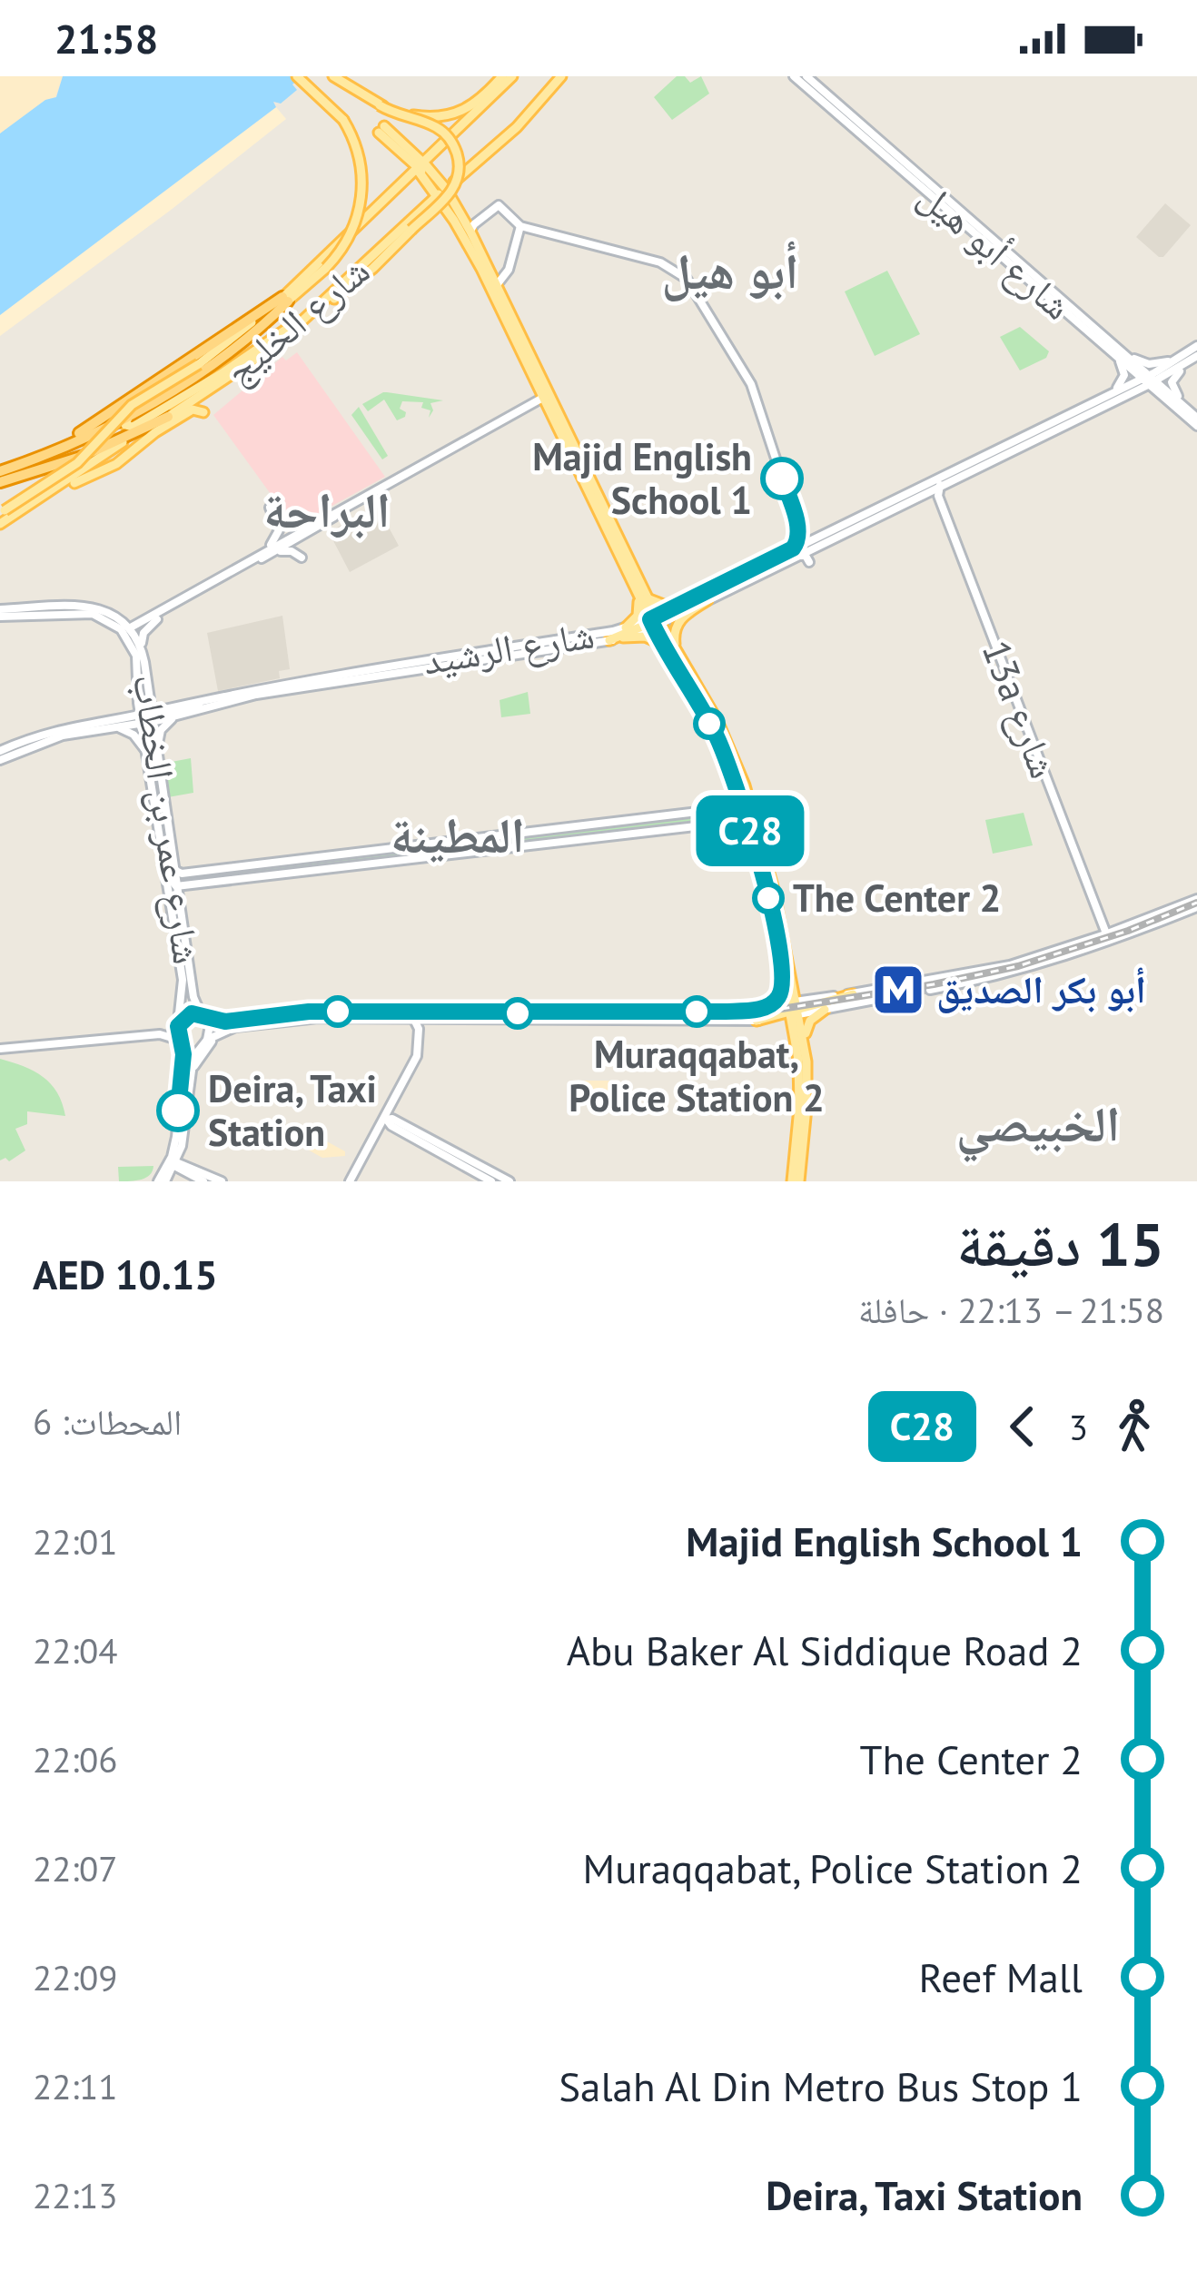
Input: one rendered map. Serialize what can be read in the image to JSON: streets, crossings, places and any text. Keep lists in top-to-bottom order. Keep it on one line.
{"streets":{"main road":["شارع أبو هيل","شارع الخليج","شارع الرشيد","13a شارع","شارع عمر بن الخطاب"]},"crossings":[["شارع أبو هيل","شارع الرشيد"],["شارع الرشيد","13a شارع"],["شارع الرشيد","شارع عمر بن الخطاب"]],"districts":["أبو هيل","البراحة","المطينة","الخبيصي"],"places":{"other":["Majid English School 1","The Center 2","Muraqqabat, Police Station 2","Deira, Taxi Station"],"metro station":["أبو بكر الصديق"]},"lines":["bus line C28"],"page":{"status":"21:58","on_map":"C28","heading":["15 دقيقة","21:58 – 22:13 · حافلة","AED 10.15"],"legs":["3","C28","المحطات: 6"],"list":[{"name":"Majid English School 1","value":"22:01"},{"name":"Abu Baker Al Siddique Road 2","value":"22:04"},{"name":"The Center 2","value":"22:06"},{"name":"Muraqqabat, Police Station 2","value":"22:07"},{"name":"Reef Mall","value":"22:09"},{"name":"Salah Al Din Metro Bus Stop 1","value":"22:11"},{"name":"Deira, Taxi Station","value":"22:13"}]}}
